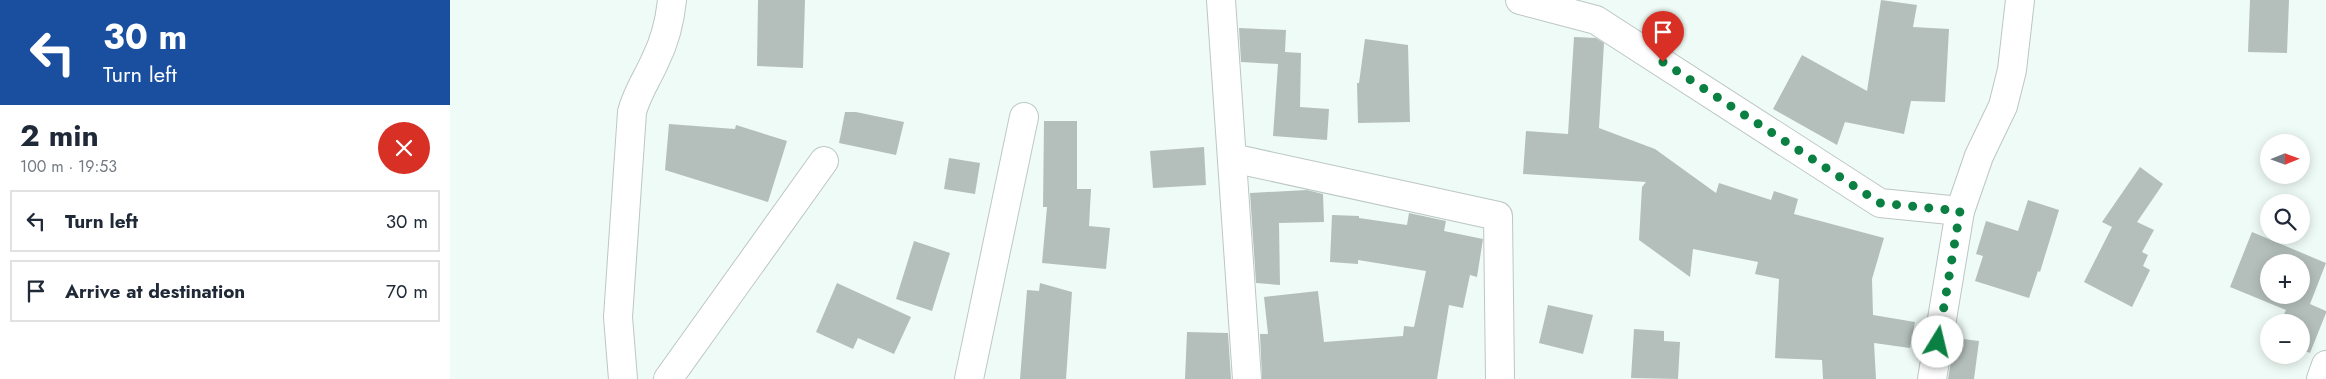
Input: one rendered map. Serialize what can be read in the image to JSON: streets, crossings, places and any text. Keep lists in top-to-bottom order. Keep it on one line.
{"north":"right","page":{"turn":["30 m","Turn left"],"heading":["2 min","100 m · 19:53"],"map_buttons":["+","−"],"list":[{"name":"Turn left","value":"30 m"},{"name":"Arrive at destination","value":"70 m"}]}}
